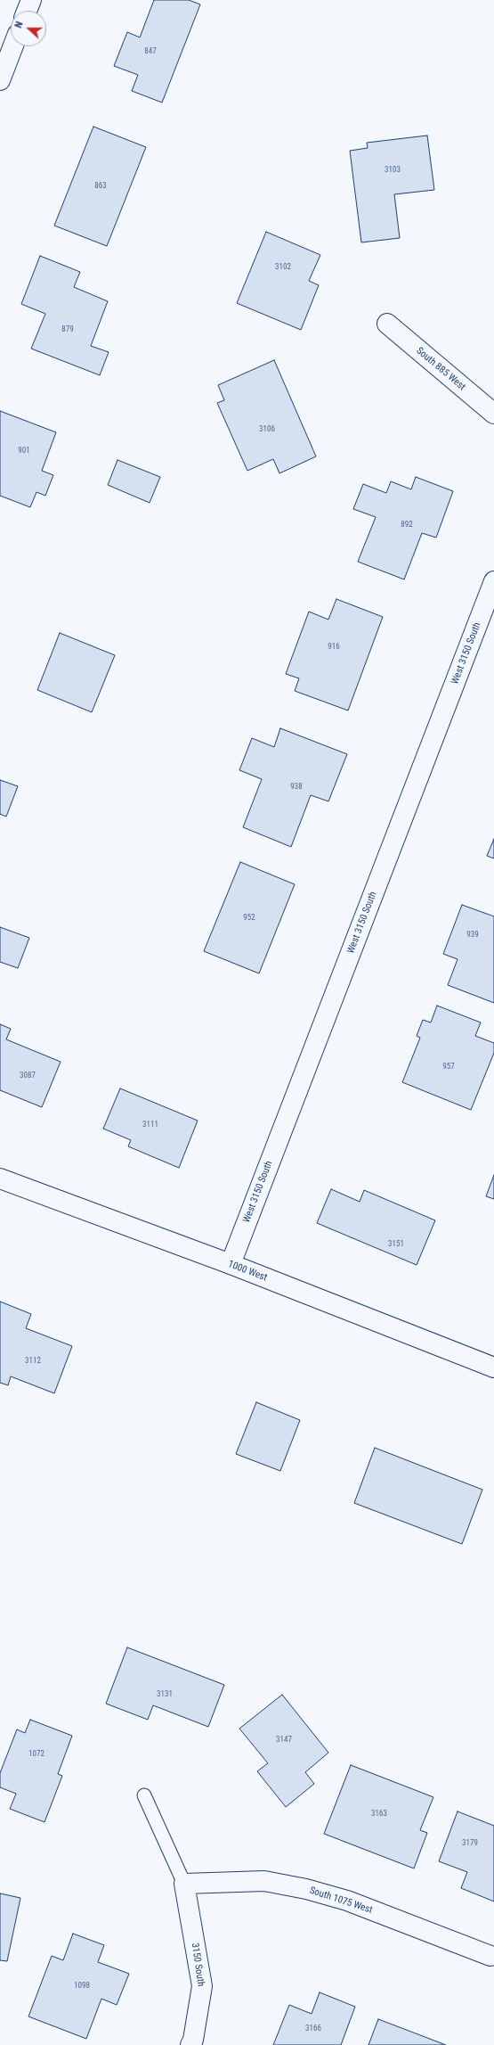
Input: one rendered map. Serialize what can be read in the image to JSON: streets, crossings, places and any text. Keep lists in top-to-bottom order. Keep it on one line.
{"streets":{"street":["South 885 West","West 3150 South","1000 West","South 1075 West","3150 South"]},"crossings":[["West 3150 South","1000 West"],["South 1075 West","3150 South"]],"house_numbers":["847","3103","863","3102","879","3106","901","892","916","938","952","939","957","3087","3111","3151","3112","3131","3147","1072","3163","3179","1098","3166"],"north":"left"}
